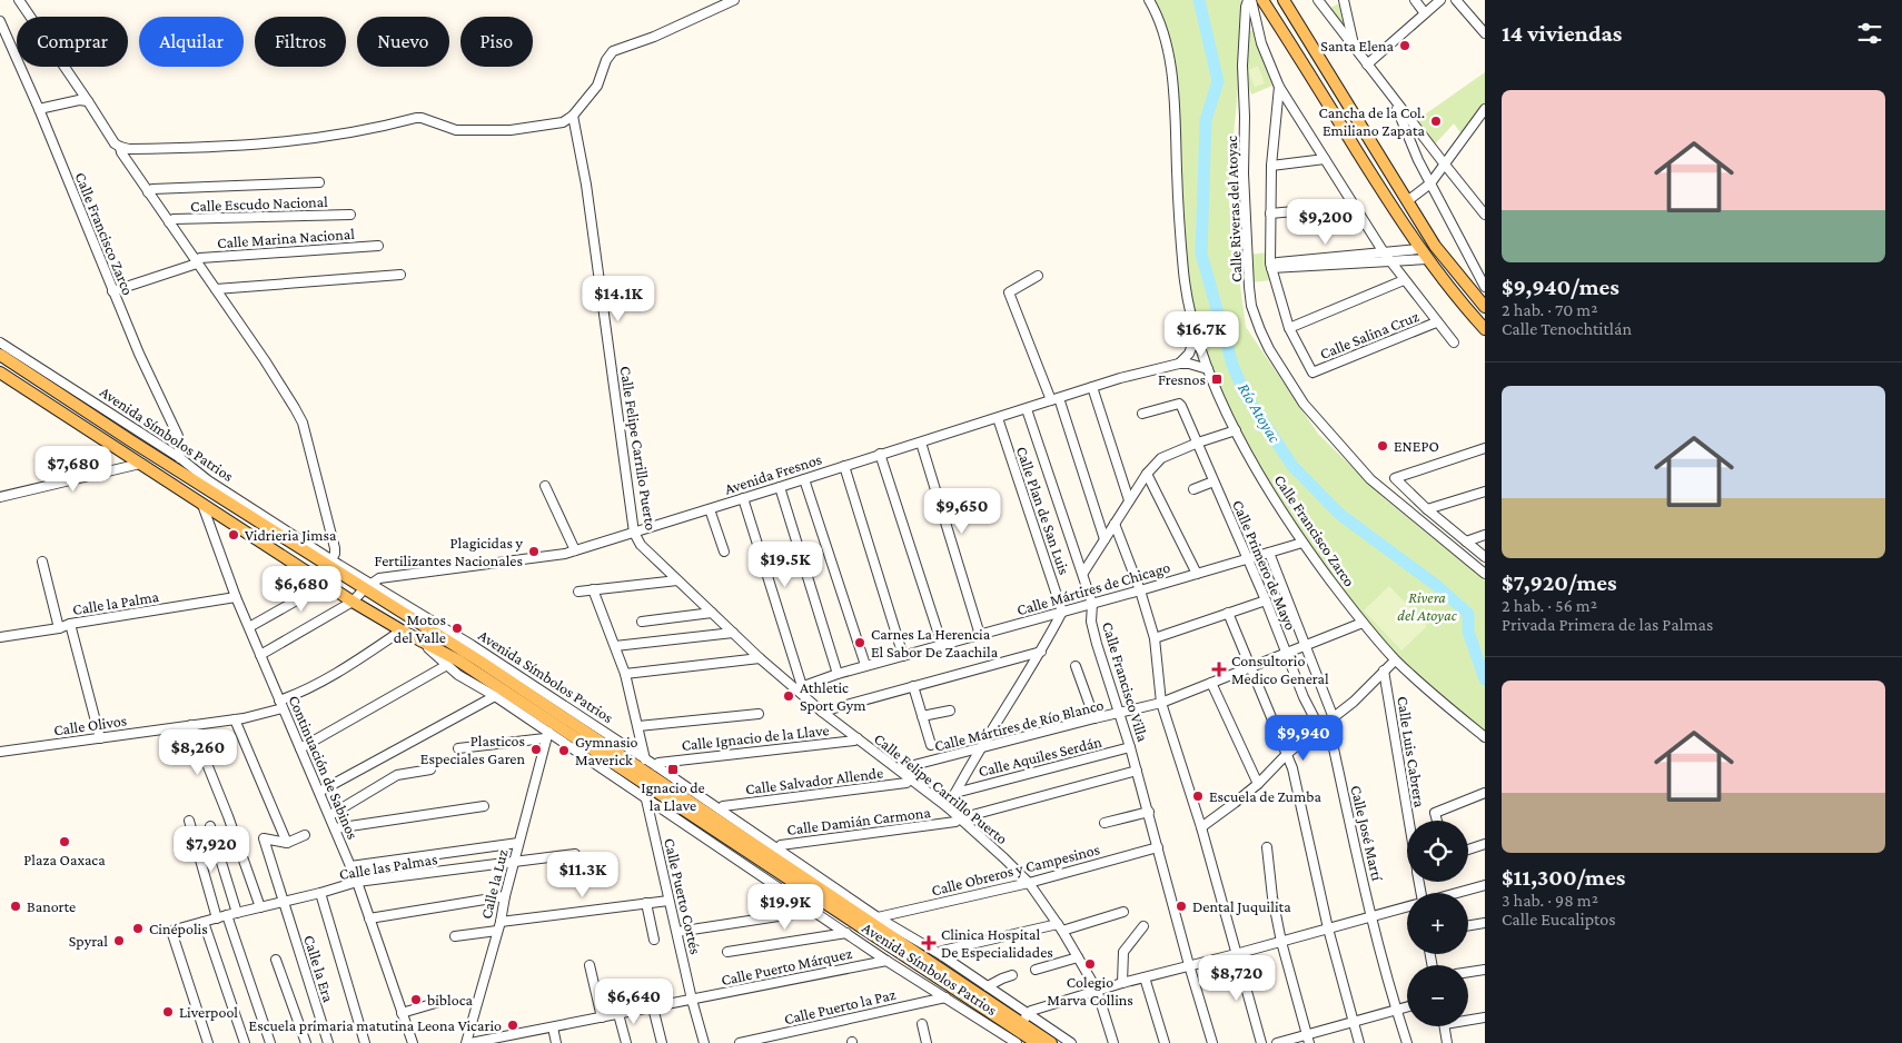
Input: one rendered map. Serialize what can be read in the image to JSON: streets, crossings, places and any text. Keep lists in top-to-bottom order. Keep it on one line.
{"streets":{"main road":["Avenida Símbolos Patrios"],"street":["Calle Escudo Nacional","Calle Riveras del Atoyac","Calle Francisco Zarco","Calle Marina Nacional","Calle Salina Cruz","Calle Felipe Carrillo Puerto","Avenida Fresnos","Calle Plan de San Luis","Calle Primero de Mayo","Calle Mártires de Chicago","Calle la Palma","Calle Francisco Villa","Calle Olivos","Calle Mártires de Río Blanco","Calle Ignacio de la Llave","Calle Luis Cabrera","Calle Aquiles Serdán","Continuación de Sabinos","Calle Salvador Allende","Calle Damián Carmona","Calle José Martí","Calle las Palmas","Calle Obreros y Campesinos","Calle la Luz","Calle Puerto Cortés","Calle Puerto Márquez","Calle la Era","Calle Puerto la Paz"]},"crossings":[["Calle Francisco Zarco","Calle Marina Nacional"],["Calle Francisco Zarco","Avenida Símbolos Patrios"],["Calle Francisco Zarco","Avenida Fresnos"],["Calle Francisco Zarco","Calle Mártires de Chicago"],["Calle Francisco Zarco","Calle Mártires de Río Blanco"],["Avenida Símbolos Patrios","Avenida Fresnos"],["Avenida Símbolos Patrios","Calle Olivos"],["Avenida Símbolos Patrios","Calle Ignacio de la Llave"],["Avenida Símbolos Patrios","Continuación de Sabinos"],["Avenida Símbolos Patrios","Calle Salvador Allende"],["Avenida Símbolos Patrios","Calle Damián Carmona"],["Avenida Símbolos Patrios","Calle Obreros y Campesinos"],["Avenida Símbolos Patrios","Calle la Luz"],["Avenida Símbolos Patrios","Calle Puerto Cortés"],["Avenida Símbolos Patrios","Calle Puerto Márquez"],["Avenida Símbolos Patrios","Calle Puerto la Paz"],["Calle Felipe Carrillo Puerto","Avenida Fresnos"],["Calle Felipe Carrillo Puerto","Calle Mártires de Chicago"],["Calle Felipe Carrillo Puerto","Calle Mártires de Río Blanco"],["Calle Felipe Carrillo Puerto","Calle Ignacio de la Llave"],["Calle Felipe Carrillo Puerto","Calle Salvador Allende"],["Calle Felipe Carrillo Puerto","Calle Damián Carmona"],["Calle Felipe Carrillo Puerto","Calle Obreros y Campesinos"],["Avenida Fresnos","Calle Plan de San Luis"],["Avenida Fresnos","Calle Francisco Villa"],["Calle Plan de San Luis","Calle Mártires de Chicago"],["Calle Primero de Mayo","Calle Mártires de Chicago"],["Calle Primero de Mayo","Calle Mártires de Río Blanco"],["Calle Mártires de Chicago","Calle Francisco Villa"],["Calle Mártires de Chicago","Calle José Martí"],["Calle la Palma","Continuación de Sabinos"],["Calle Francisco Villa","Calle Mártires de Río Blanco"],["Calle Francisco Villa","Calle Aquiles Serdán"],["Calle Francisco Villa","Calle Damián Carmona"],["Calle Francisco Villa","Calle Obreros y Campesinos"],["Calle Olivos","Continuación de Sabinos"],["Calle Mártires de Río Blanco","Calle José Martí"],["Continuación de Sabinos","Calle las Palmas"],["Calle las Palmas","Calle la Luz"],["Calle las Palmas","Calle la Era"],["Calle la Luz","Calle Puerto Márquez"],["Calle Puerto Cortés","Calle Puerto Márquez"]],"water":["Río Atoyac"],"parks":["Rivera del Atoyac"],"places":{"other":["Santa Elena","Cancha de la Col. Emiliano Zapata","ENEPO","Vidrieria Jimsa","Plagicidas y Fertilizantes Nacionales","Motos del Valle","Carnes La Herencia El Sabor De Zaachila","Athletic Sport Gym","Plasticos Especiales Garen","Gymnasio Maverick","Escuela de Zumba","Plaza Oaxaca","Banorte","Dental Juquilita","Cinépolis","Spyral","Colegio Marva Collins","bibloca","Liverpool","Escuela primaria matutina Leona Vicario"],"transit":["Fresnos","Ignacio de la Llave"],"health":["Consultorio Medico General","Clinica Hospital De Especialidades"]},"page":{"heading":"14 viviendas","chip":["Comprar","Alquilar","Filtros","Nuevo","Piso"],"list":[{"name":"$9,940/mes","note":"2 hab. · 70 m² · Calle Tenochtitlán"},{"name":"$7,920/mes","note":"2 hab. · 56 m² · Privada Primera de las Palmas"},{"name":"$11,300/mes","note":"3 hab. · 98 m² · Calle Eucaliptos"}],"price":["$9,200","$14.1K","$16.7K","$7,680","$9,650","$19.5K","$6,680","$9,940","$8,260","$7,920","$11.3K","$19.9K","$8,720","$6,640"],"map_buttons":["+","−"]}}
